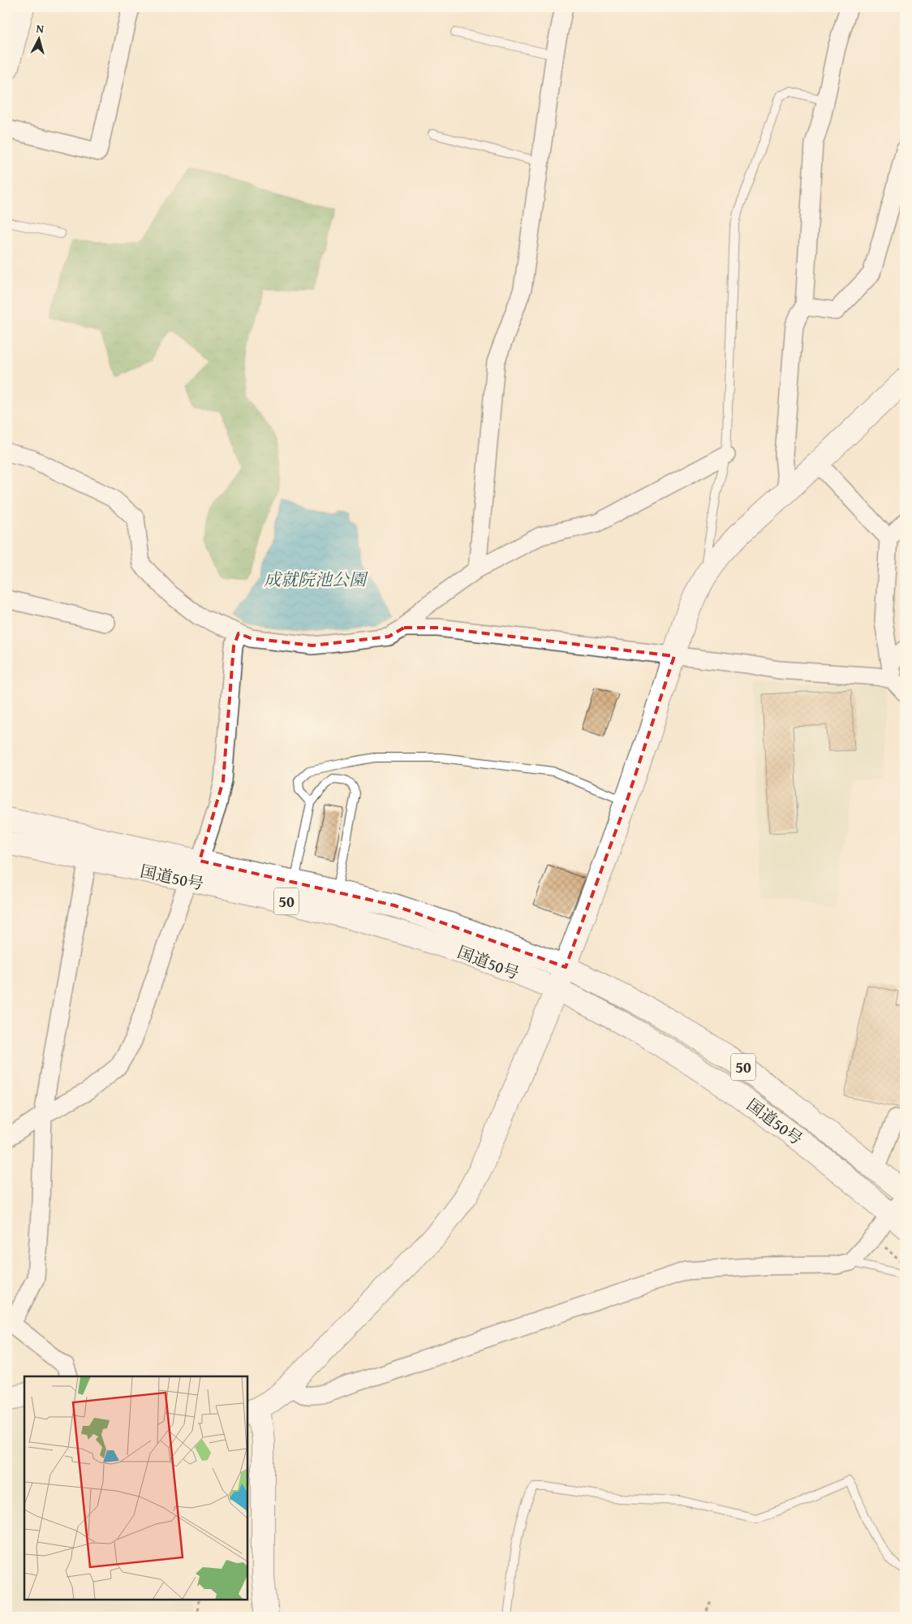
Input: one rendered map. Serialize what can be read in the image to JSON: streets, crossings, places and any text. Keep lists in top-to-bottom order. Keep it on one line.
{"streets":{"main road":["国道50号","50"]},"water":["成就院池公園"],"north":"top"}
